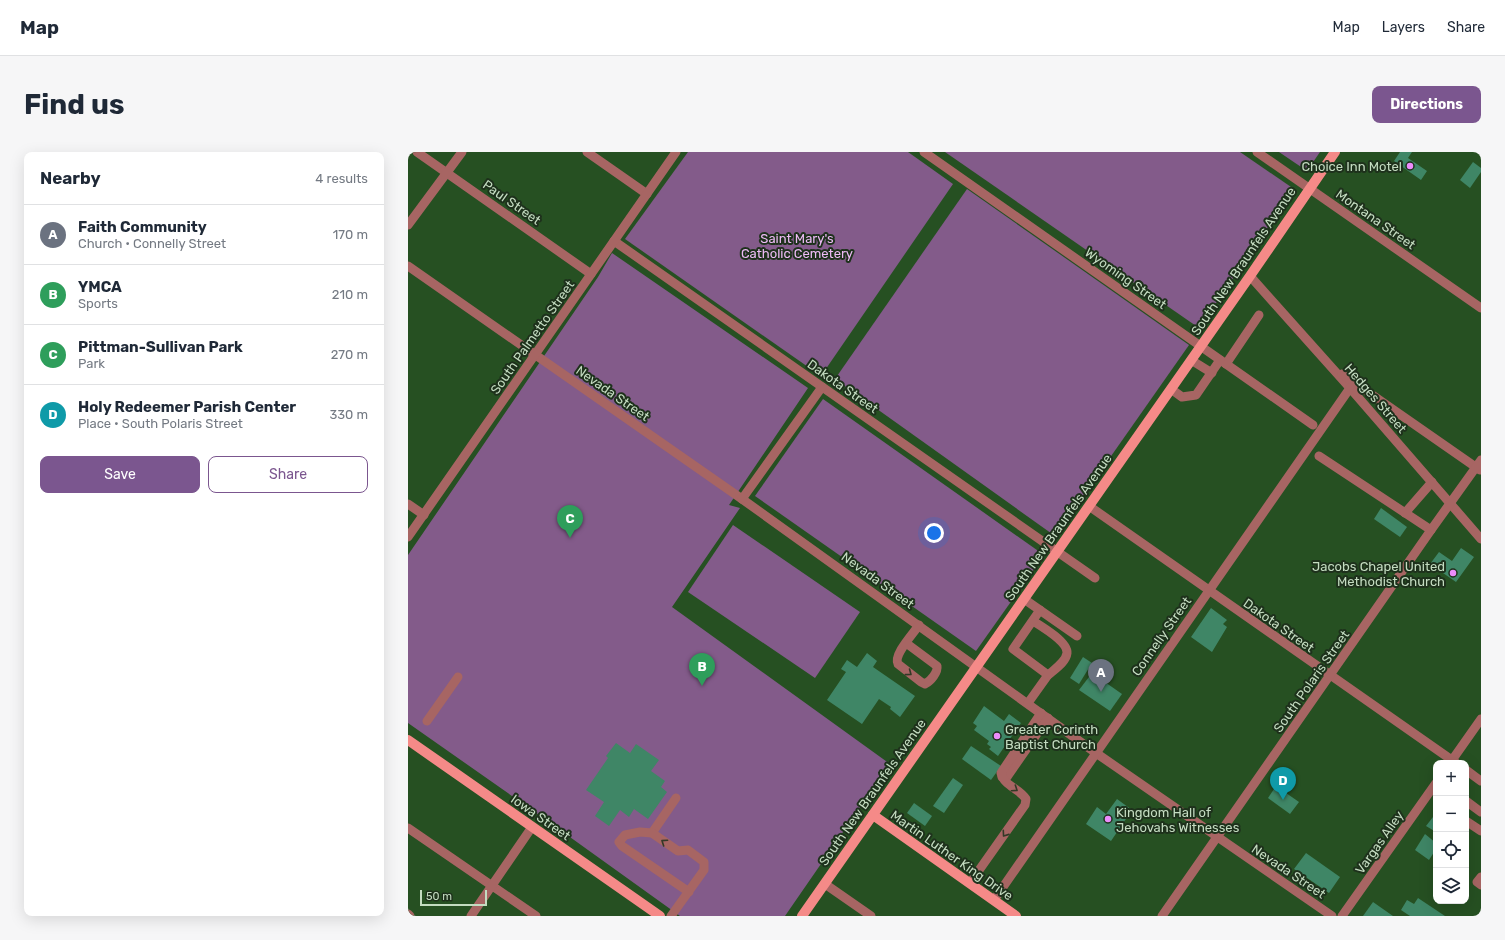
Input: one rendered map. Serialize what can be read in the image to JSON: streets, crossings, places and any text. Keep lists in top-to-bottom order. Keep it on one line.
{"streets":{"main road":["South New Braunfels Avenue","Iowa Street","Martin Luther King Drive"],"street":["Paul Street","Montana Street","Wyoming Street","South Palmetto Street","Dakota Street","Nevada Street","Hedges Street","Connelly Street","South Polaris Street","Vargas Alley"]},"crossings":[["Paul Street","South Palmetto Street"],["Montana Street","South New Braunfels Avenue"],["South New Braunfels Avenue","Wyoming Street"],["South New Braunfels Avenue","Dakota Street"],["South New Braunfels Avenue","Nevada Street"],["South New Braunfels Avenue","Hedges Street"],["South New Braunfels Avenue","Martin Luther King Drive"],["South Palmetto Street","Dakota Street"],["South Palmetto Street","Nevada Street"],["Dakota Street","Connelly Street"],["Dakota Street","South Polaris Street"],["Nevada Street","Connelly Street"],["Nevada Street","South Polaris Street"],["Hedges Street","Connelly Street"],["Hedges Street","South Polaris Street"],["Connelly Street","Martin Luther King Drive"]],"parks":["Saint Mary's Catholic Cemetery"],"places":["Choice Inn Motel","Jacobs Chapel United Methodist Church","Greater Corinth Baptist Church","Kingdom Hall of Jehovahs Witnesses"],"scale_bar":"50 m","page":{"header":"Map","nav":["Map","Layers","Share"],"buttons":["Directions",["Save","Share"]],"title":"Find us","heading":["Nearby","4 results"],"list":[{"mark":"A","name":"Faith Community","note":"Church · Connelly Street","value":"170 m"},{"mark":"B","name":"YMCA","note":"Sports","value":"210 m"},{"mark":"C","name":"Pittman-Sullivan Park","note":"Park","value":"270 m"},{"mark":"D","name":"Holy Redeemer Parish Center","note":"Place · South Polaris Street","value":"330 m"}],"pins":["C","B","A","D"],"map_buttons":["+","−"],"scale":"50 m"}}
